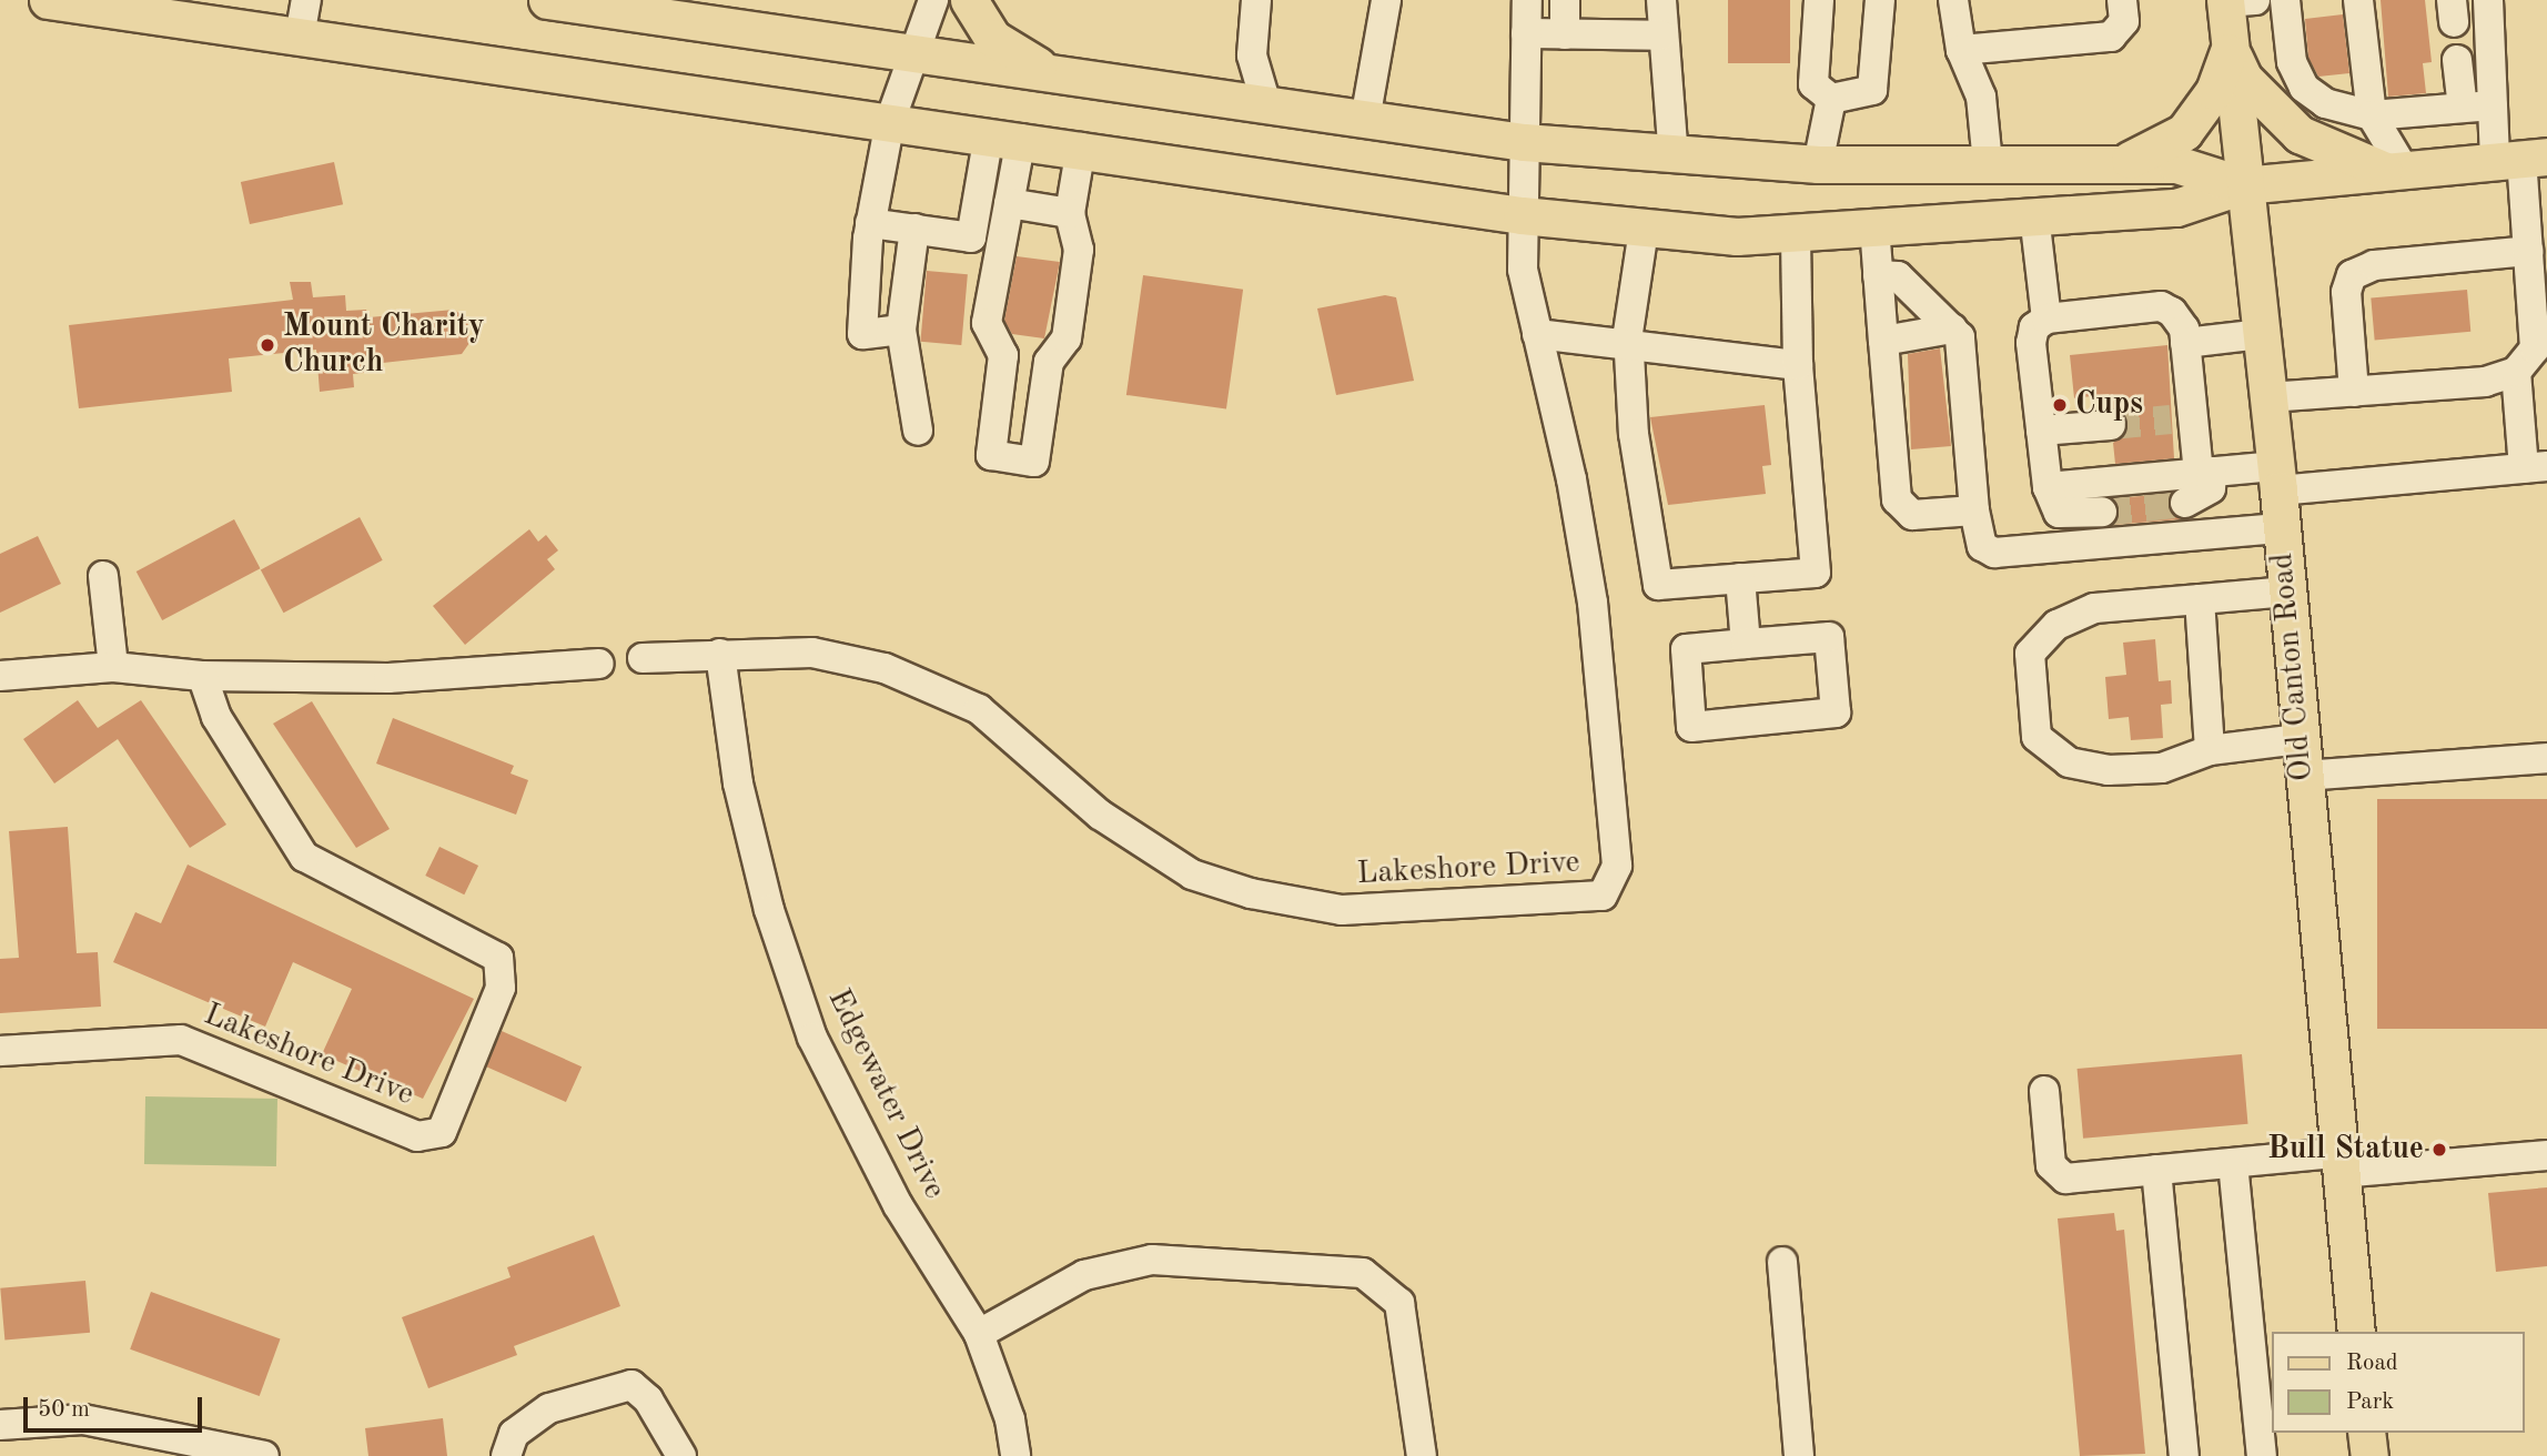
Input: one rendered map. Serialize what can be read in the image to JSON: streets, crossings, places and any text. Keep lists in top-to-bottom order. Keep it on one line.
{"streets":{"main road":["Old Canton Road"],"street":["Lakeshore Drive","Edgewater Drive"]},"crossings":[["Lakeshore Drive","Edgewater Drive"]],"places":["Mount Charity Church","Cups","Bull Statue"],"legend":["Road","Park"],"scale_bar":"50 m"}
